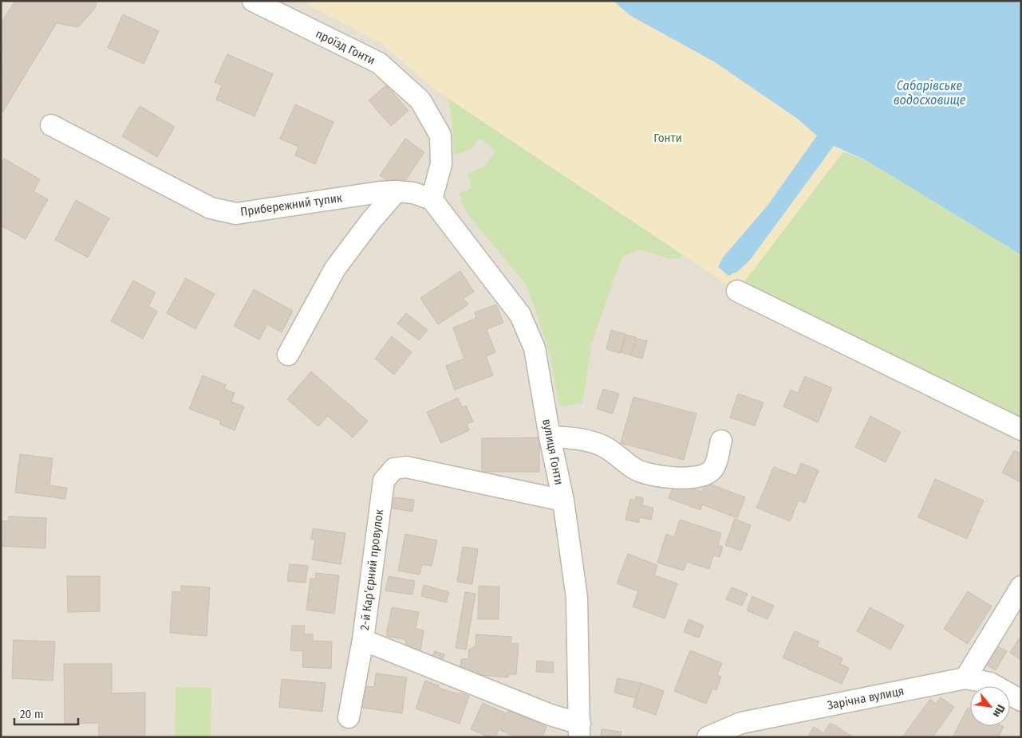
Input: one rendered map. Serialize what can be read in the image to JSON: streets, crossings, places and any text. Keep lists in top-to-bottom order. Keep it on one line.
{"streets":{"street":["проїзд Гонти","Прибережний тупик","вулиця Гонти","2-й Карʼєрний провулок","Зарічна вулиця"]},"crossings":[["проїзд Гонти","Прибережний тупик"],["проїзд Гонти","вулиця Гонти"],["Прибережний тупик","вулиця Гонти"],["вулиця Гонти","2-й Карʼєрний провулок"]],"water":["Сабарівське водосховище"],"parks":["Гонти"],"scale_bar":"20 m","north":"bottom right"}
